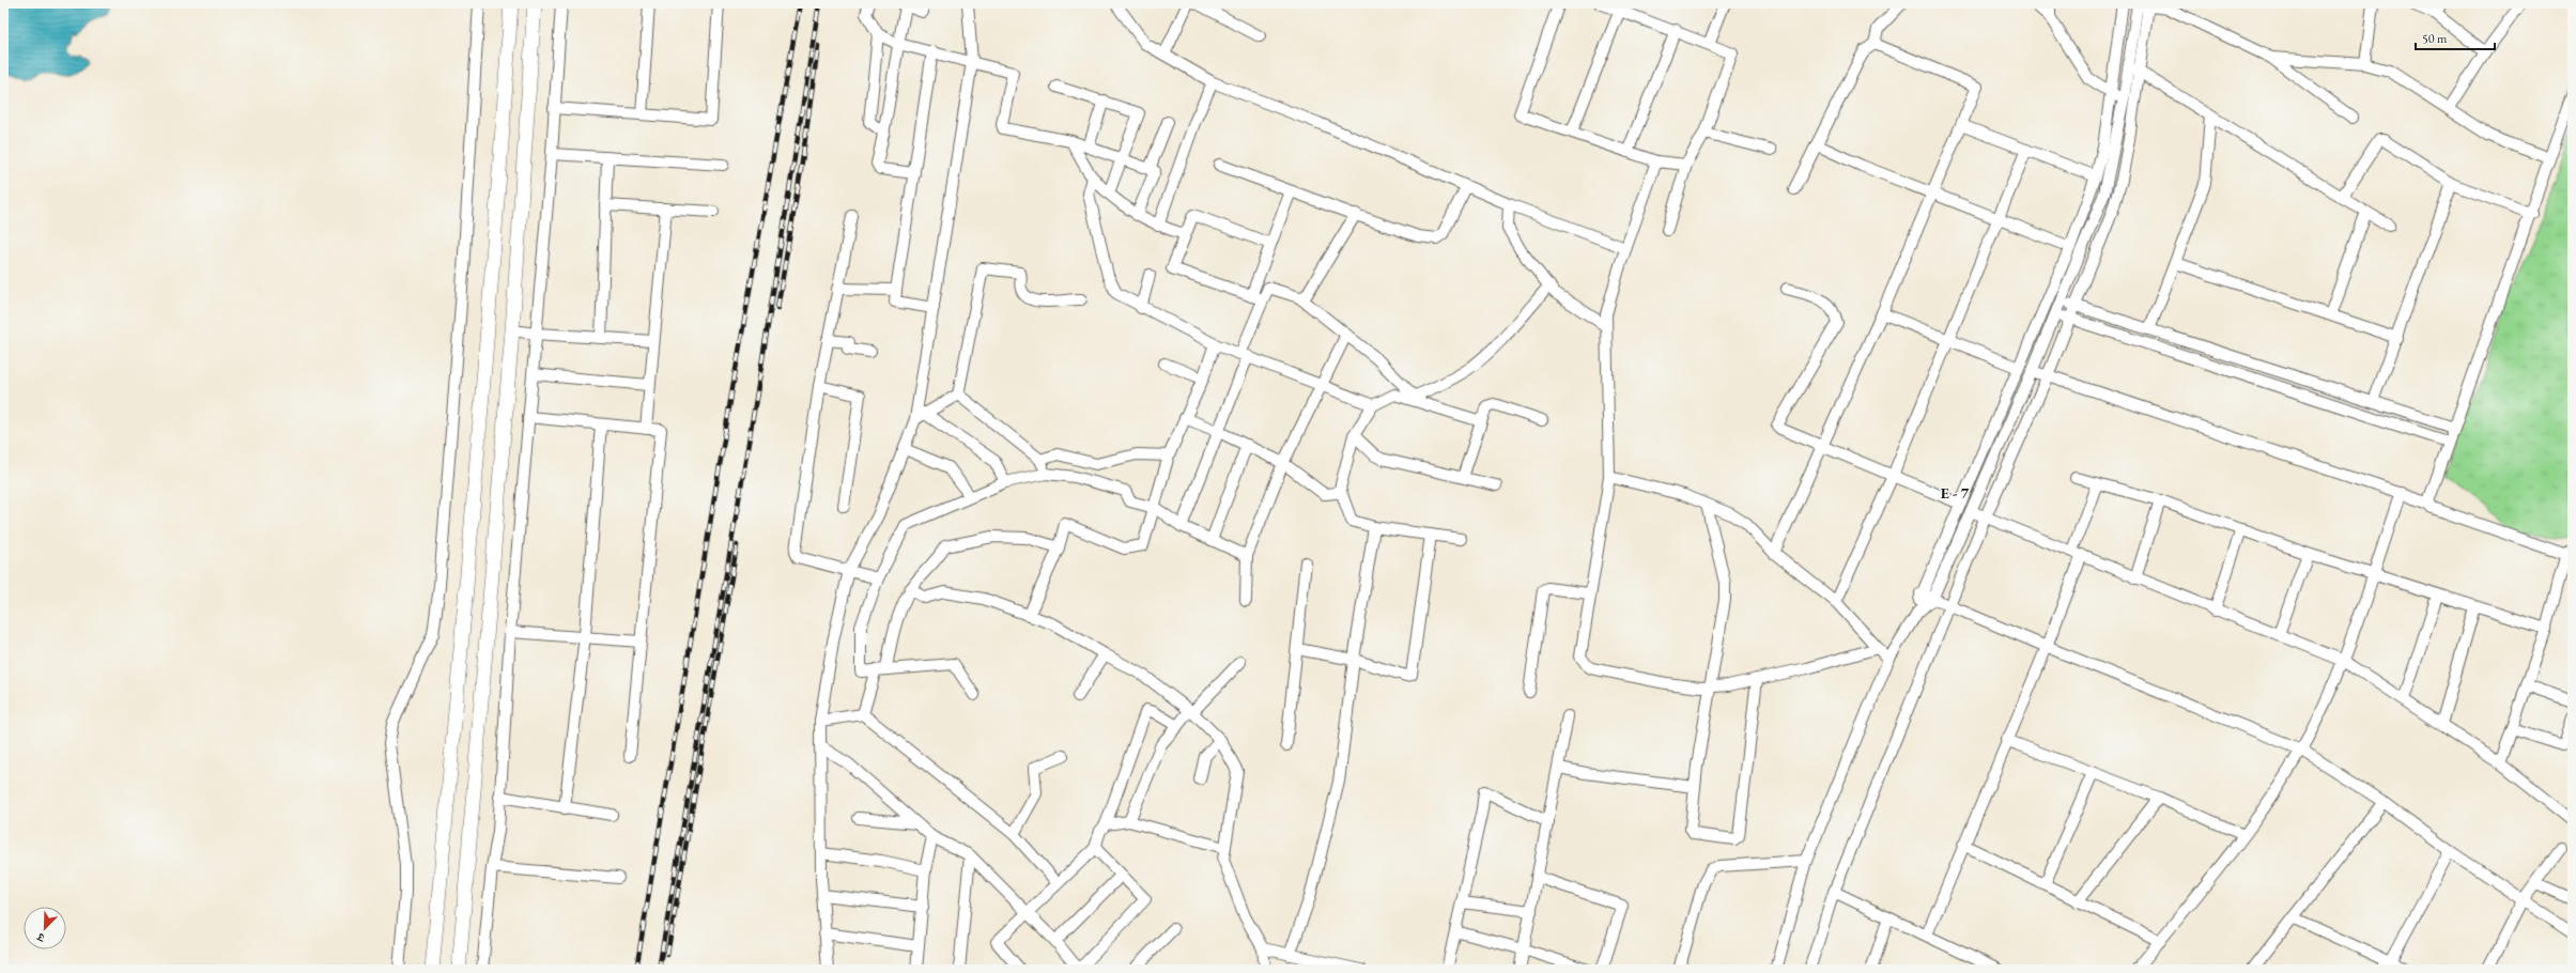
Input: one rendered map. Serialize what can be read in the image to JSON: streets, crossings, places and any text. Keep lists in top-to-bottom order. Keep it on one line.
{"districts":["E - 7"],"scale_bar":"50 m","north":"bottom left"}
